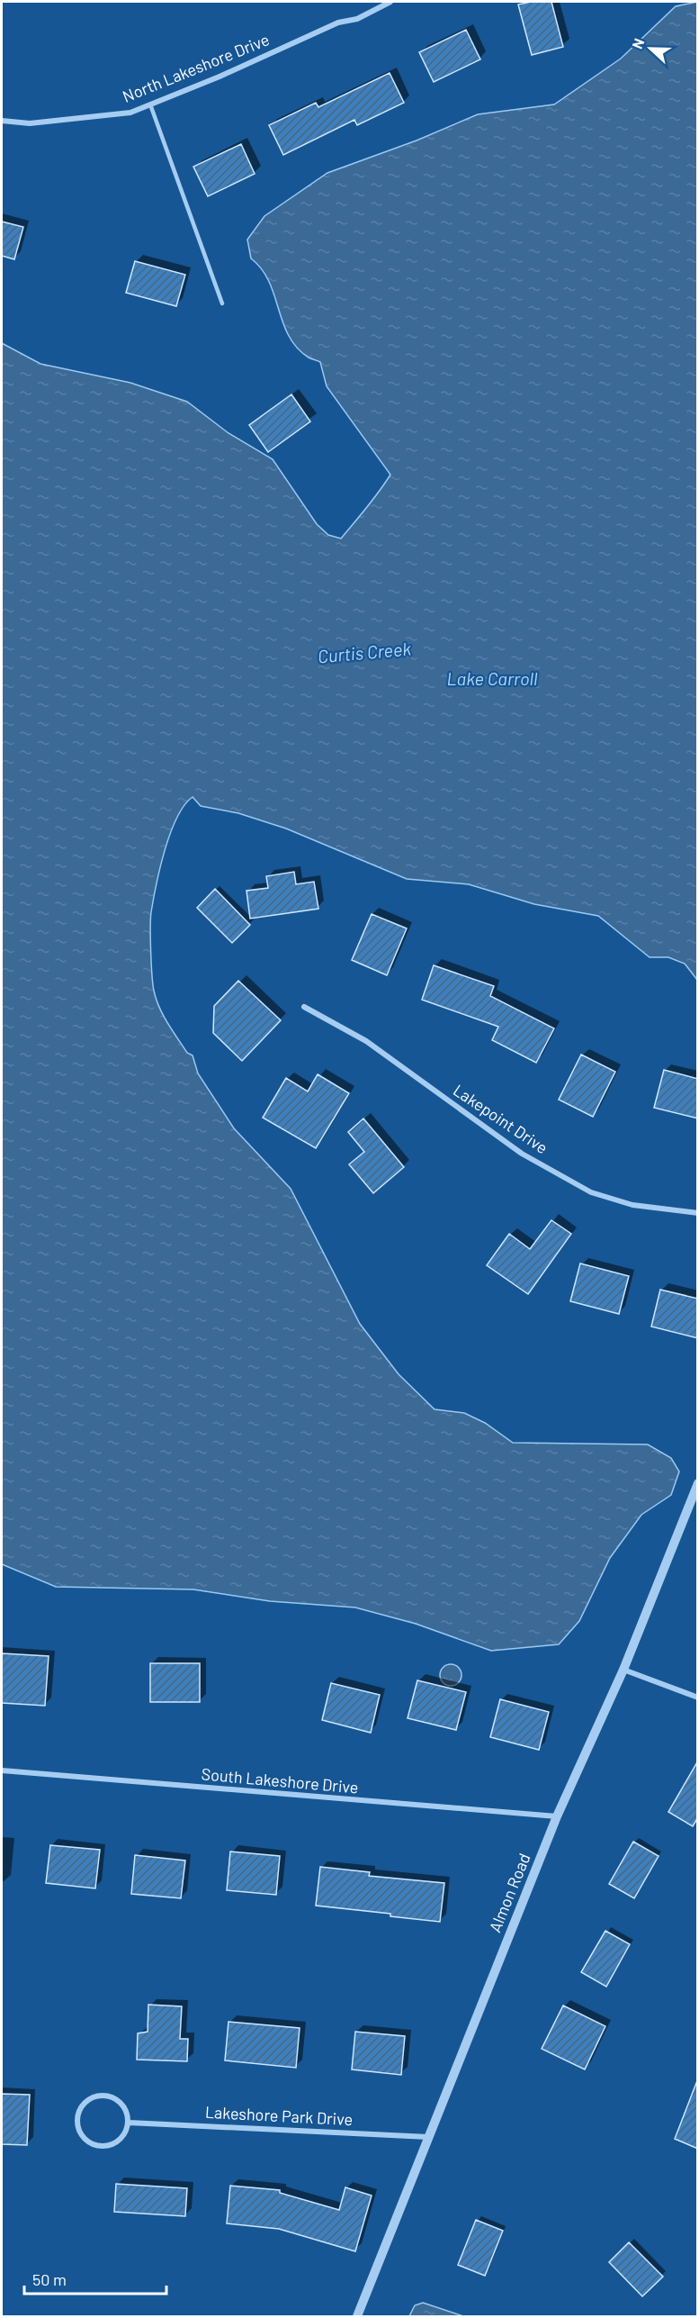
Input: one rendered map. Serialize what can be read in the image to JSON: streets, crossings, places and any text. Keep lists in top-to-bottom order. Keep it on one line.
{"streets":{"street":["North Lakeshore Drive","Lakepoint Drive","South Lakeshore Drive","Almon Road","Lakeshore Park Drive"]},"crossings":[["South Lakeshore Drive","Almon Road"],["Almon Road","Lakeshore Park Drive"]],"water":["Curtis Creek","Lake Carroll"],"scale_bar":"50 m","north":"left"}
